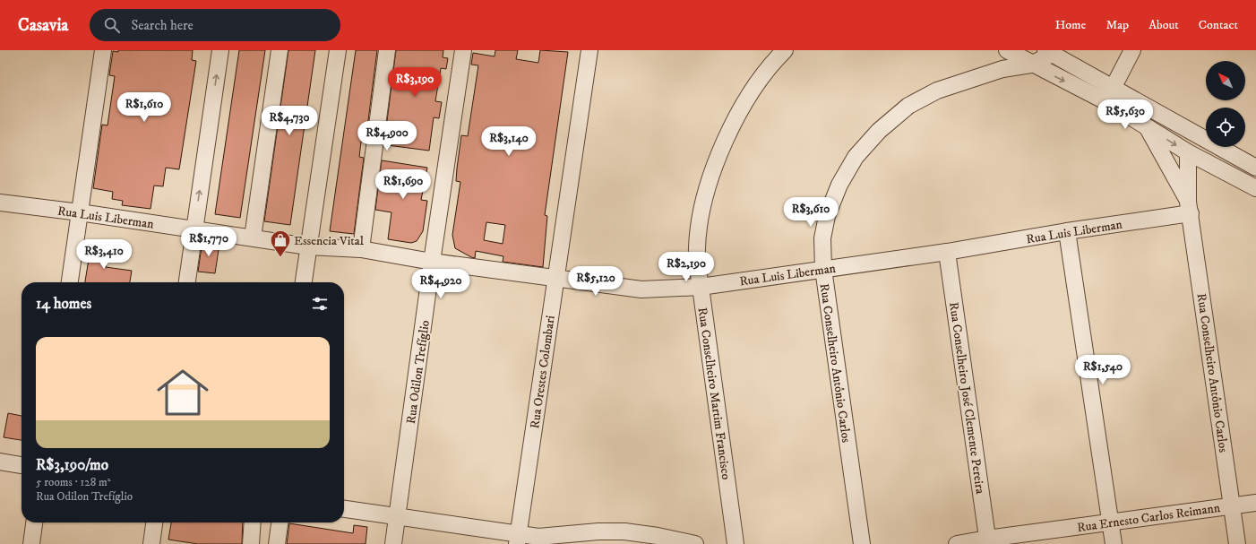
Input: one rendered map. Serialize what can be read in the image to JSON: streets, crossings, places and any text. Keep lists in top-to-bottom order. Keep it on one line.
{"streets":{"street":["Rua Luis Liberman","Rua Conselheiro Antônio Carlos","Rua Odilon Trefíglio","Rua Orestes Colombari","Rua Conselheiro Martim Francisco","Rua Conselheiro José Clemente Pereira","Rua Ernesto Carlos Reimann"]},"crossings":[["Rua Luis Liberman","Rua Conselheiro Antônio Carlos"],["Rua Luis Liberman","Rua Odilon Trefíglio"],["Rua Luis Liberman","Rua Orestes Colombari"],["Rua Luis Liberman","Rua Conselheiro Martim Francisco"],["Rua Luis Liberman","Rua Conselheiro José Clemente Pereira"],["Rua Conselheiro Antônio Carlos","Rua Ernesto Carlos Reimann"],["Rua Conselheiro José Clemente Pereira","Rua Ernesto Carlos Reimann"]],"places":{"shop":["Essencia Vital"]},"north":"top left","page":{"header":"Casavia","search":"Search here","nav":["Home","Map","About","Contact"],"price":["R$3,190","R$1,610","R$5,630","R$4,730","R$4,900","R$3,140","R$1,690","R$3,610","R$1,770","R$3,410","R$2,190","R$5,120","R$4,920","R$1,540"],"heading":"14 homes","list":[{"name":"R$3,190/mo","note":"5 rooms · 128 m² · Rua Odilon Trefíglio"}]}}
